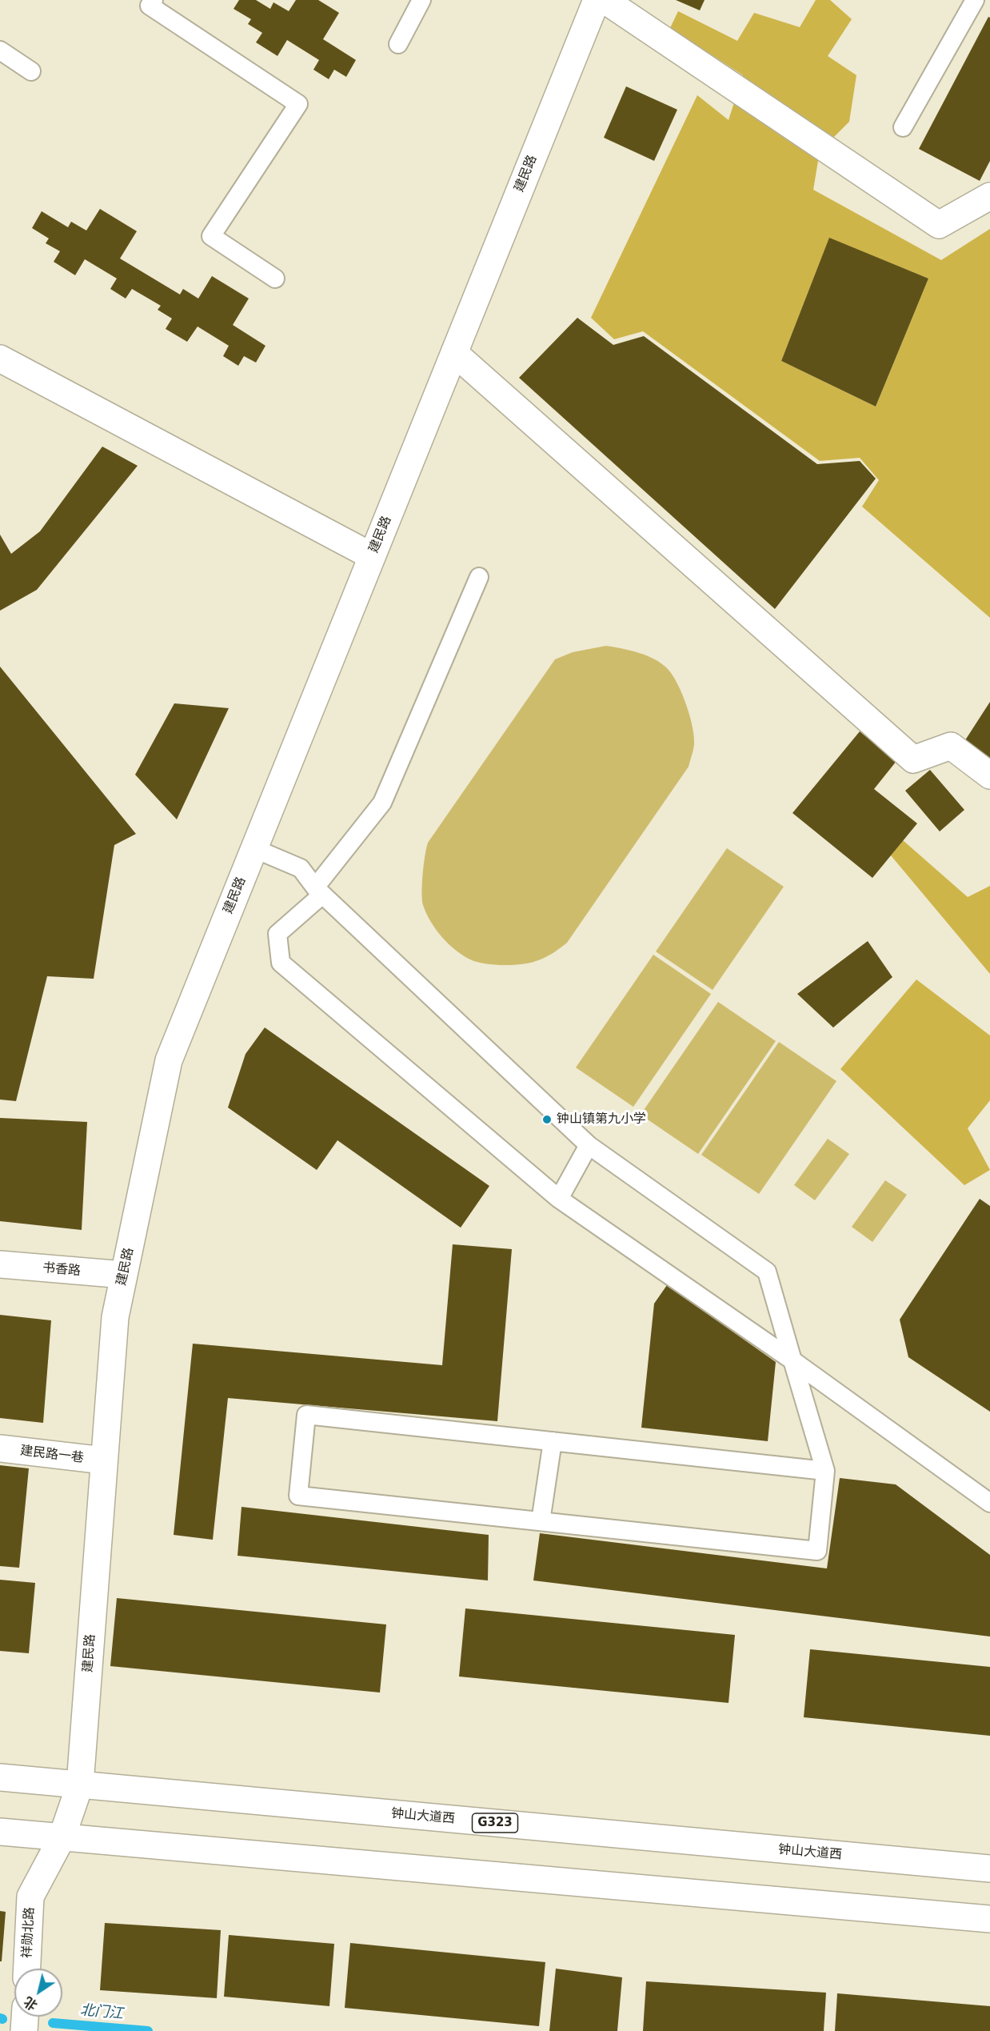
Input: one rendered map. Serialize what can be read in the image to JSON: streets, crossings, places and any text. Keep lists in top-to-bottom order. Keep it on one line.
{"streets":{"main road":["建民路","书香路","建民路一巷","钟山大道西","G323","祥勋北路"]},"crossings":[["建民路","书香路"],["建民路","建民路一巷"],["建民路","钟山大道西"],["建民路","祥勋北路"]],"water":["北门江"],"places":["钟山镇第九小学"],"north":"bottom left"}
